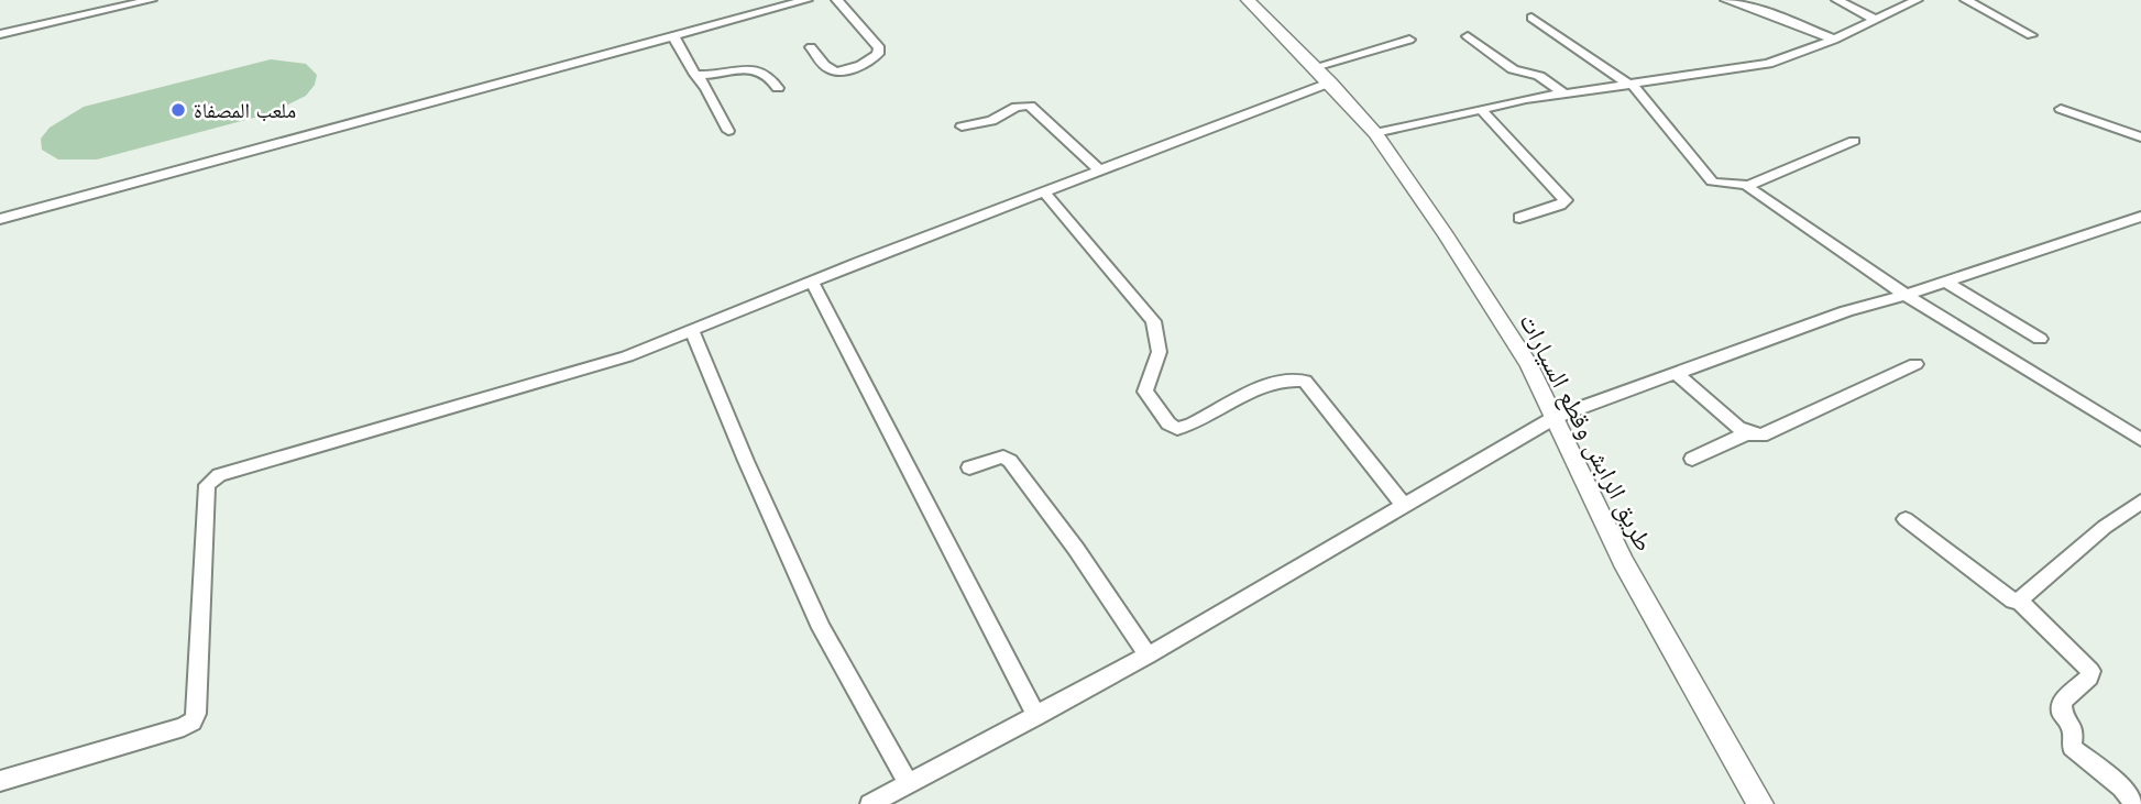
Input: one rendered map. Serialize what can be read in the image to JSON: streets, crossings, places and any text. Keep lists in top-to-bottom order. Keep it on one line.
{"streets":{"main road":["طريق الرابش وقطع السيارات"]},"places":["ملعب المصفاة"]}
